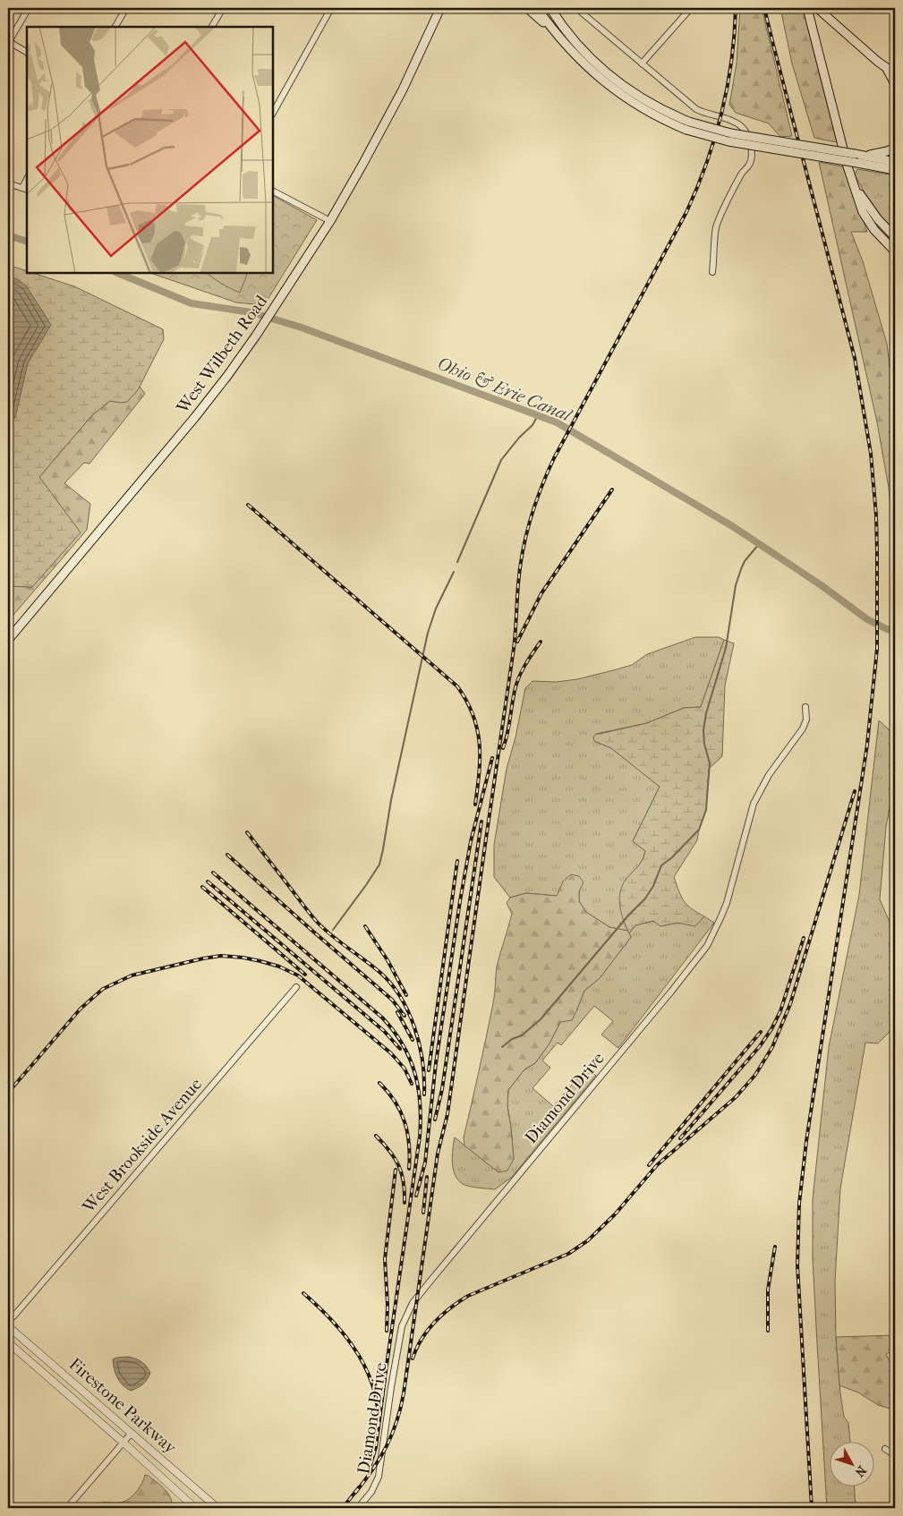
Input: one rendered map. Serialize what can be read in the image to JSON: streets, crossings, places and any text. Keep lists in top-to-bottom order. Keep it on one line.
{"streets":{"main road":["West Wilbeth Road"],"street":["Diamond Drive","West Brookside Avenue","Firestone Parkway"]},"water":["Ohio & Erie Canal"],"north":"bottom right"}
